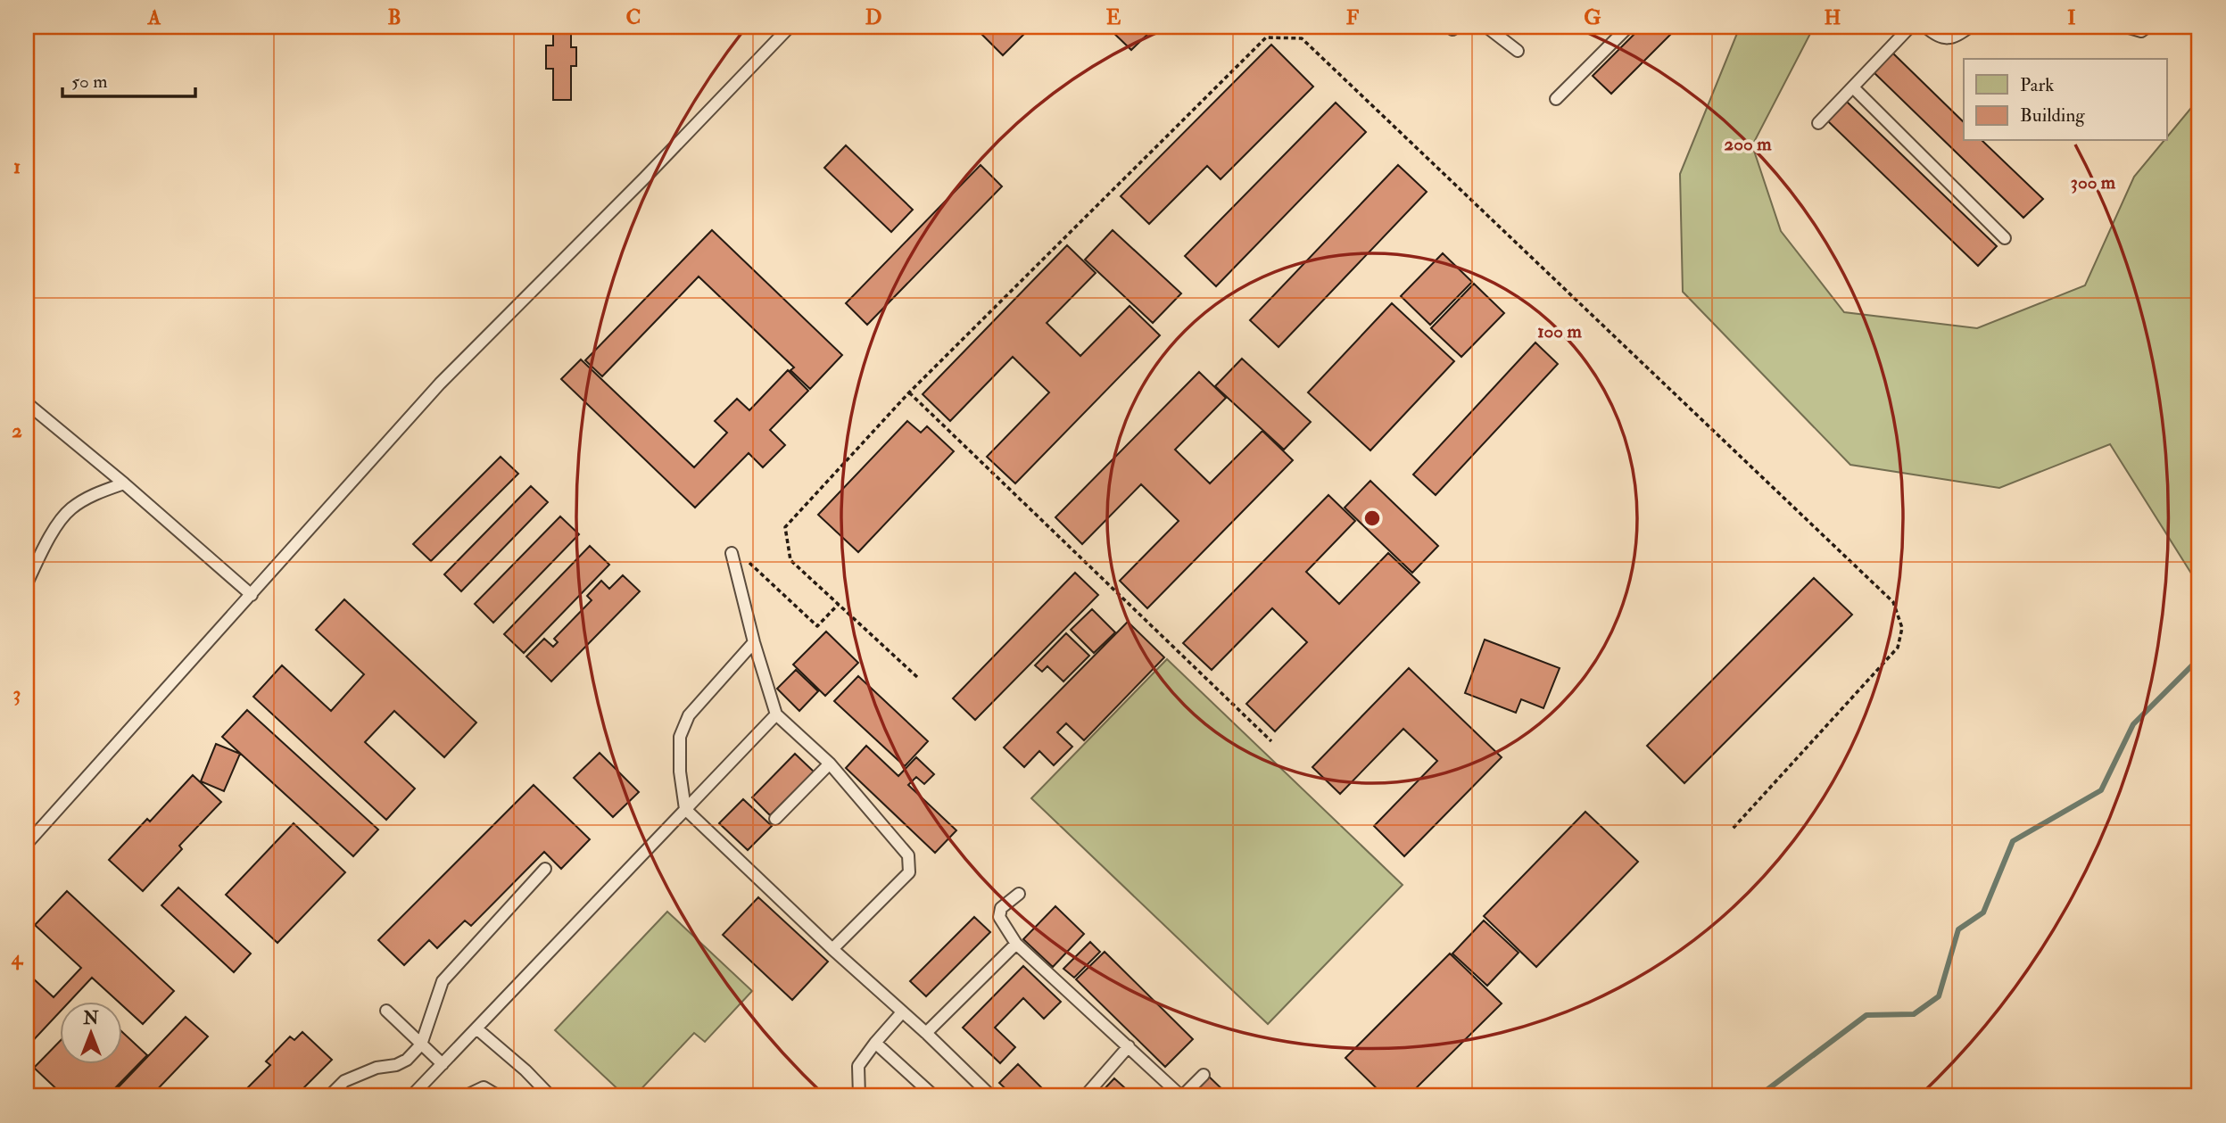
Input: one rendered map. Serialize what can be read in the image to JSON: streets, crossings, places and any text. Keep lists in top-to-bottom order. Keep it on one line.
{"legend":["Park","Building"],"scale_bar":"50 m","north":"top","grid":{"columns":["A","B","C","D","E","F","G","H","I"],"rows":["1","2","3","4"]},"rings":["200 m","300 m","100 m"]}
